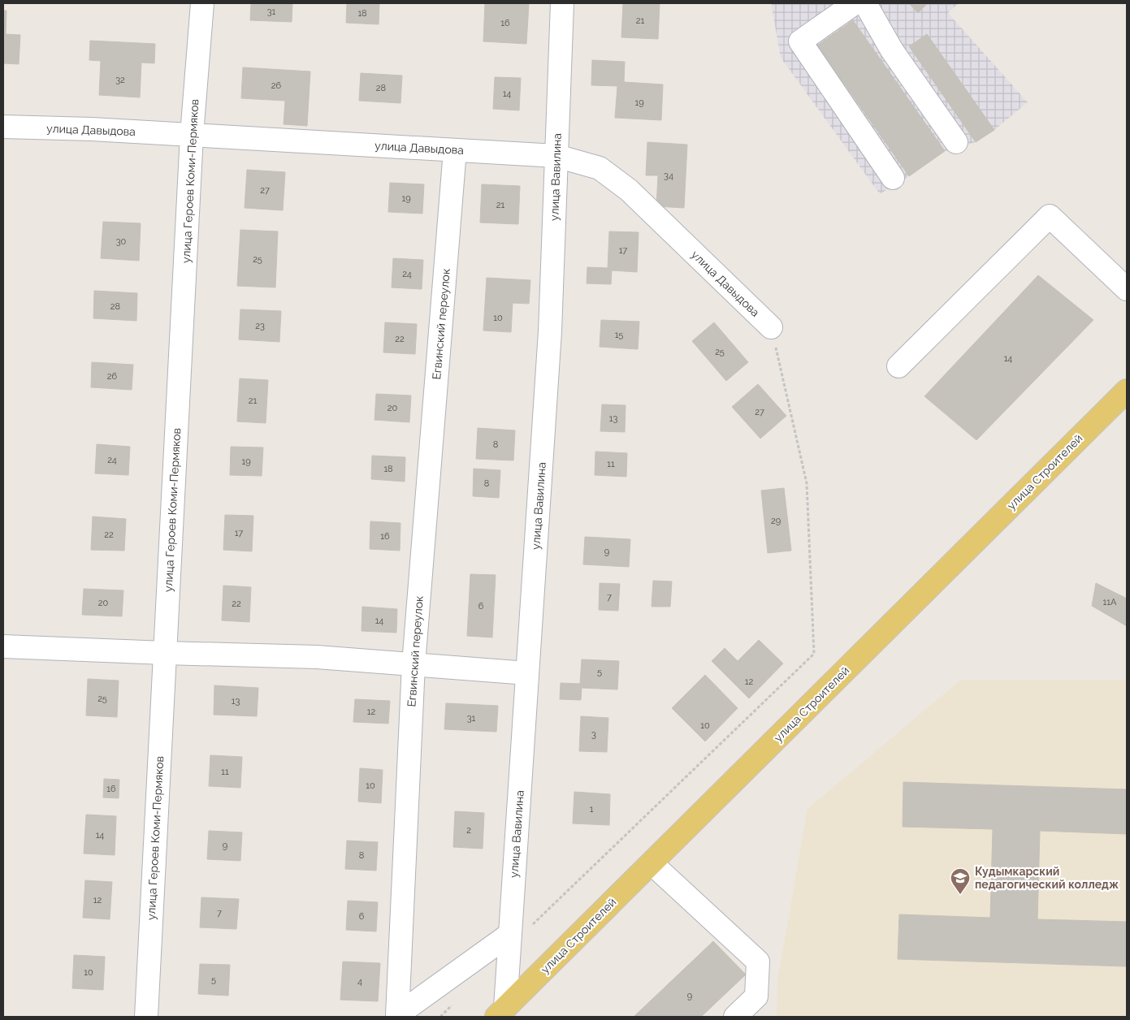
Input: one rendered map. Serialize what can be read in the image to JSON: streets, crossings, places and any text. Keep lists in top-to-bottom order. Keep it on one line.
{"streets":{"main road":["улица Строителей"],"street":["улица Давыдова","улица Вавилина","улица Героев Коми-Пермяков","Егвинский переулок"]},"crossings":[["улица Давыдова","улица Вавилина"],["улица Давыдова","улица Героев Коми-Пермяков"],["улица Давыдова","Егвинский переулок"],["улица Вавилина","Егвинский переулок"],["улица Вавилина","улица Строителей"]],"places":{"school or university":["Кудымкарский педагогический колледж"]},"house_numbers":["31","18","21","16","32","26","28","14","19","34","27","19","21","30","17","25","24","28","10","23","15","22","25","14","26","21","20","27","13","8","24","19","11","18","8","29","17","22","16","9","7","11А","20","22","6","14","5","12","25","13","12","31","10","3","11","10","16","1","2","14","9","8","12","7","6","10","5","4","9"]}
